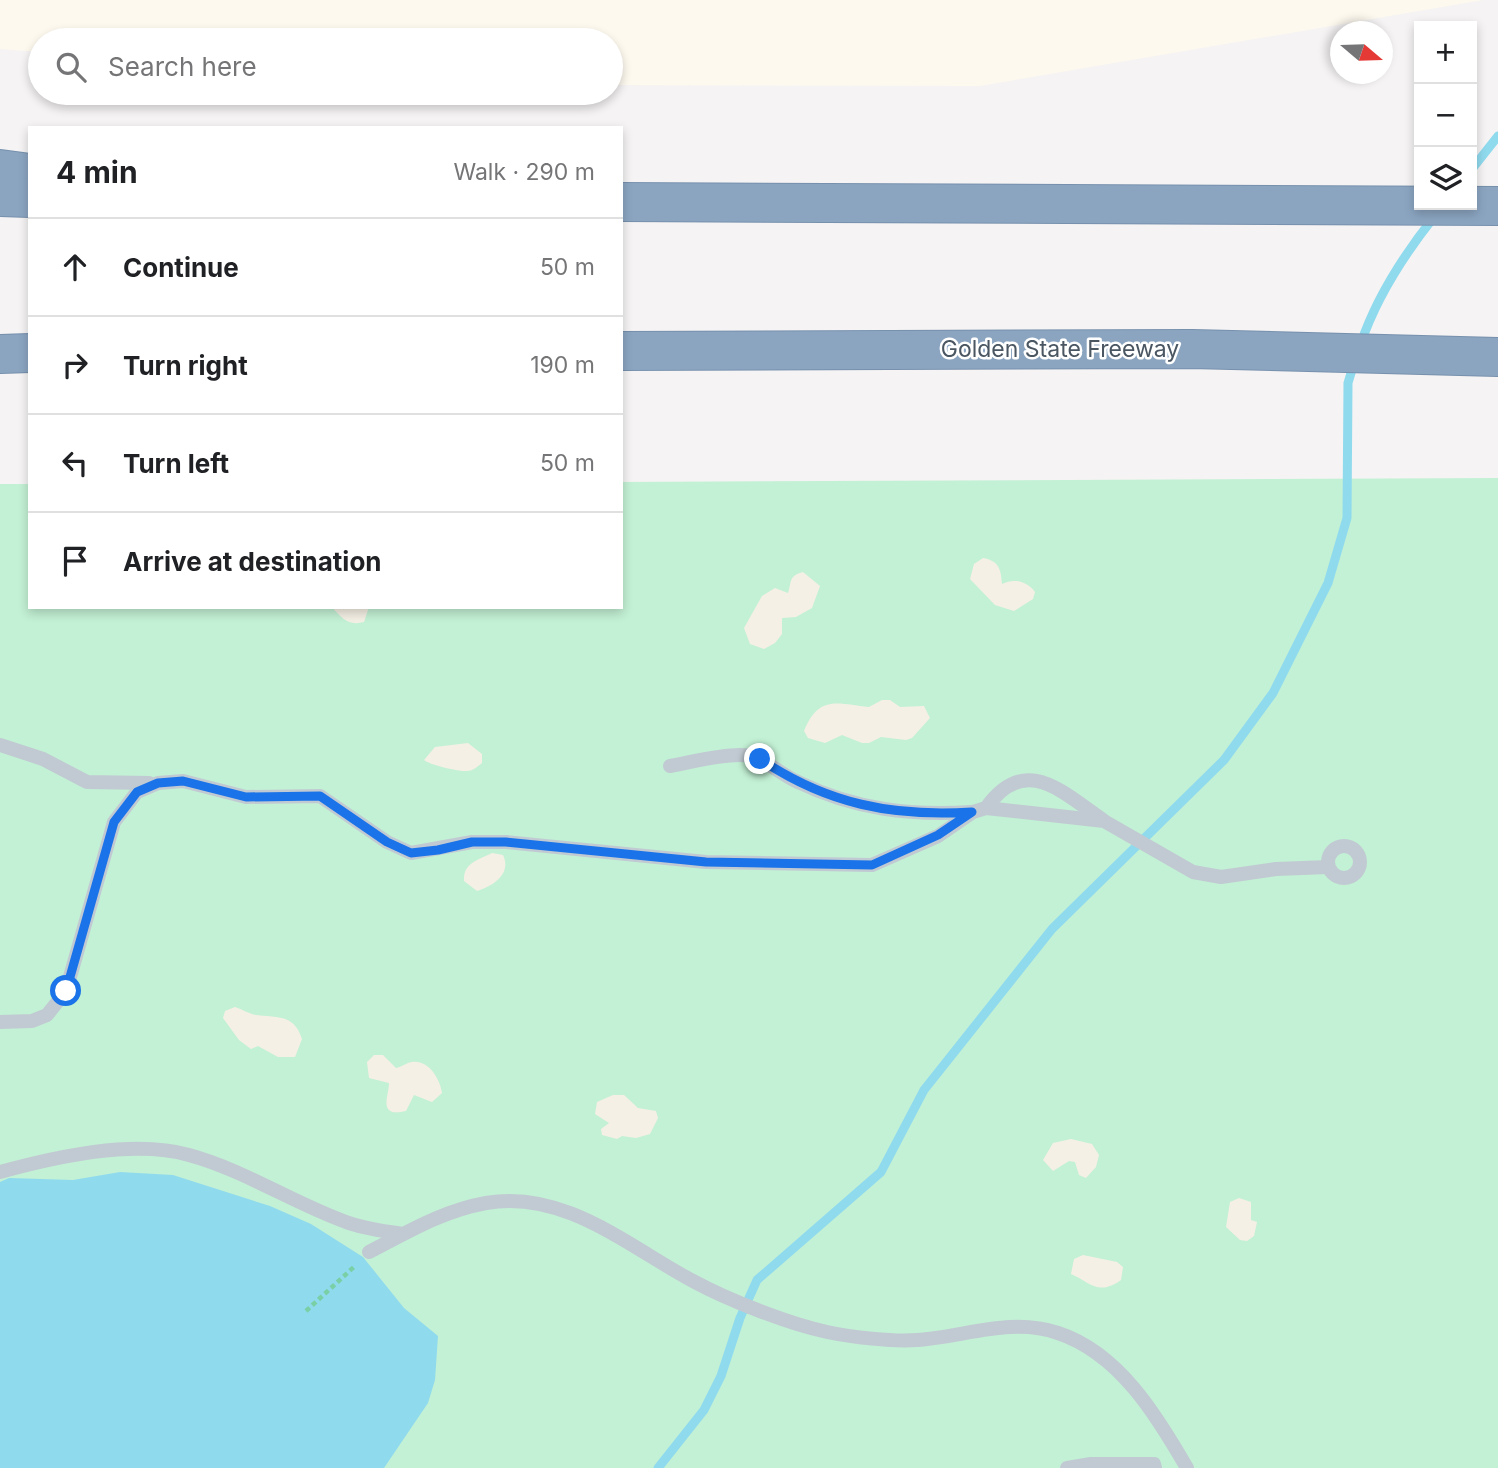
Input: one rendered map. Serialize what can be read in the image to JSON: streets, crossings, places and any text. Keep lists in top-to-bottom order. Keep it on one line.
{"streets":{"highway":["Golden State Freeway"]},"north":"right","page":{"map_buttons":["+","−"],"search":"Search here","heading":["4 min","Walk · 290 m"],"list":[["Continue","50 m"],["Turn right","190 m"],["Turn left","50 m"],"Arrive at destination"]}}
